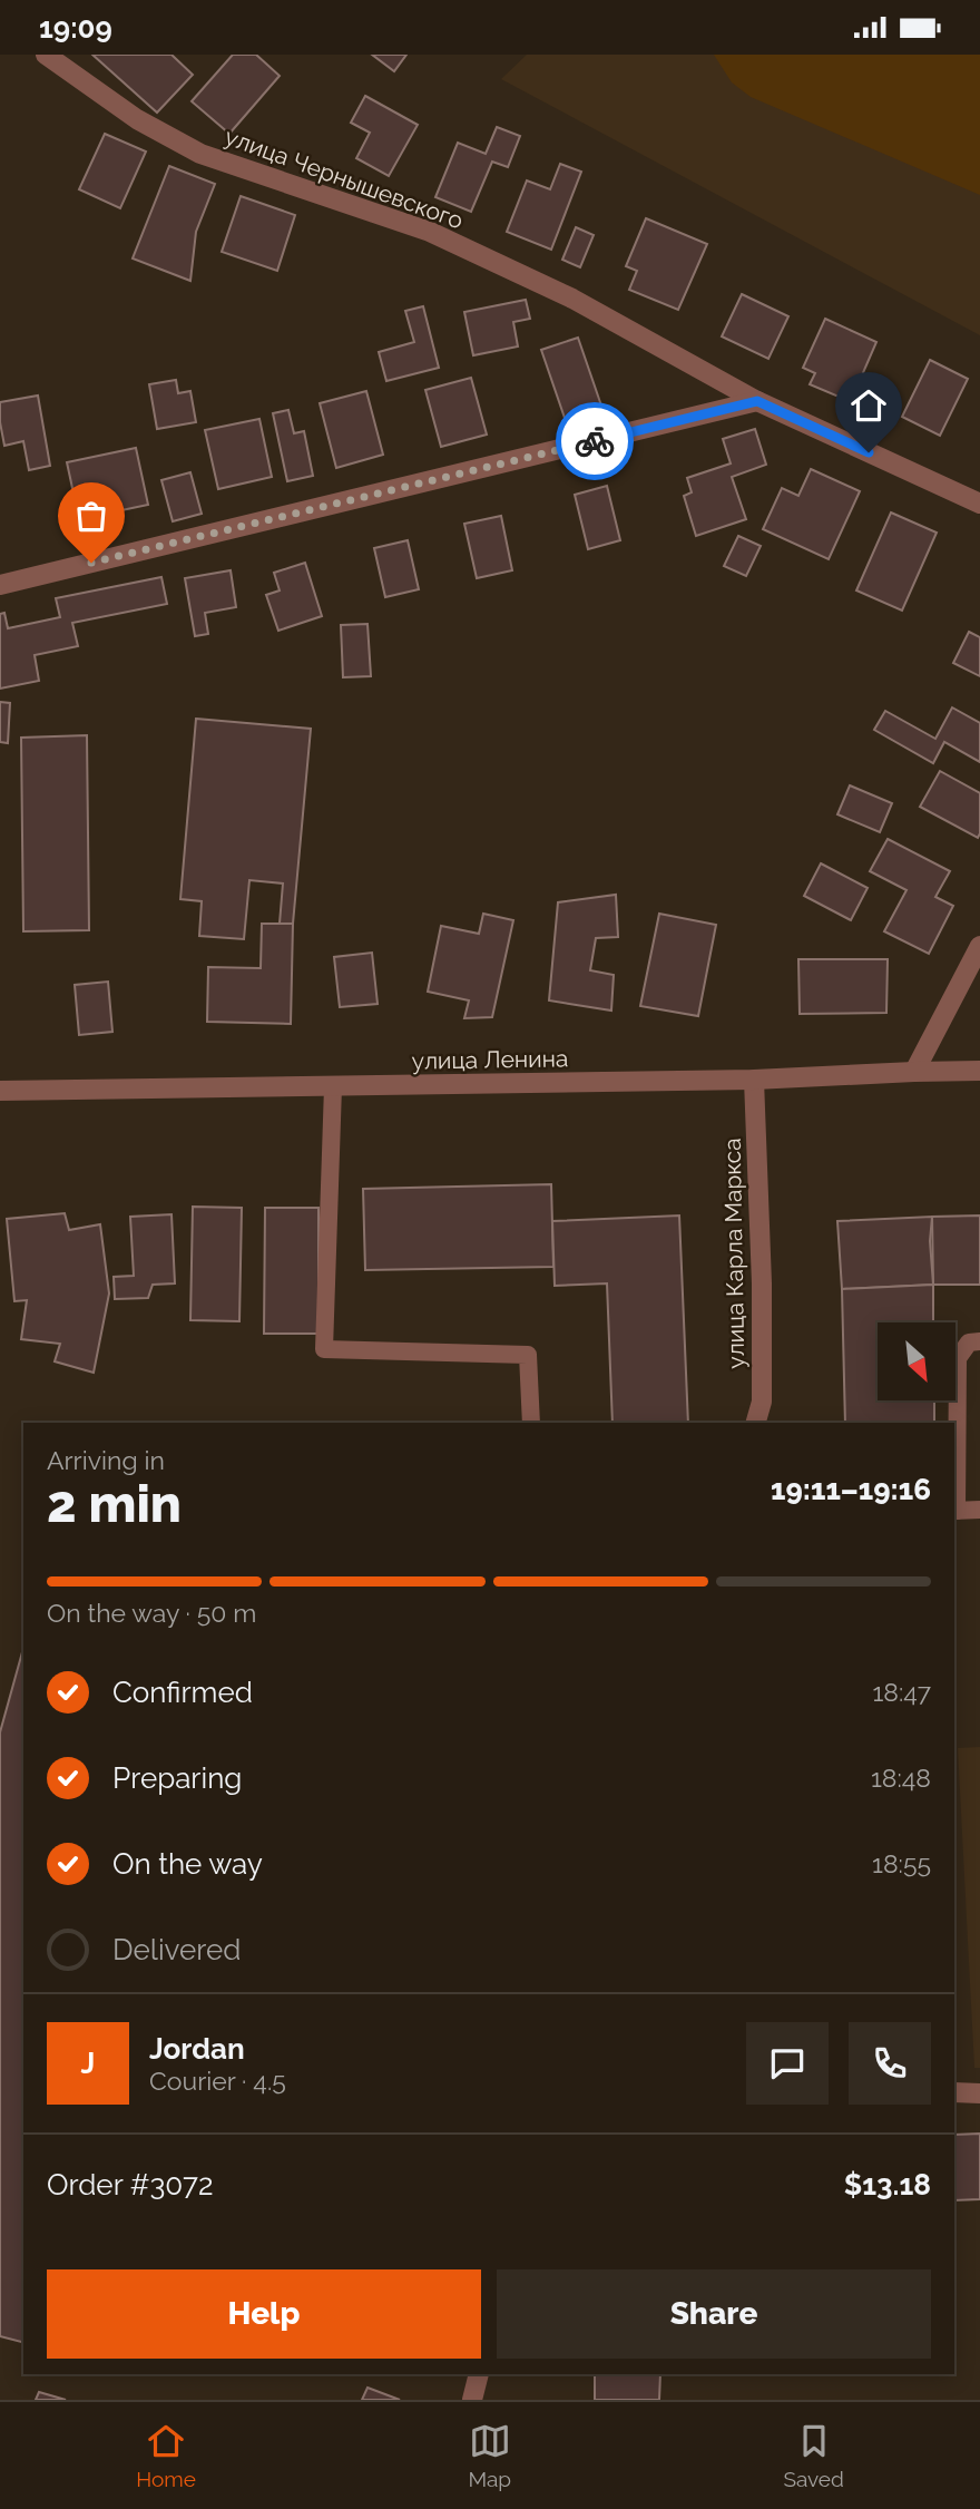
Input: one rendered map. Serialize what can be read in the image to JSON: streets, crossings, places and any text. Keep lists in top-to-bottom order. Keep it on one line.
{"streets":{"street":["улица Чернышевского","улица Ленина","улица Карла Маркса"]},"crossings":[["улица Ленина","улица Карла Маркса"]],"north":"bottom right","page":{"status":"19:09","heading":["2 min","Arriving in","19:11–19:16"],"panel":["Jordan","Courier · 4.5","Order #3072","$13.18"],"bar":"On the way · 50 m","list":[["Confirmed","18:47"],["Preparing","18:48"],["On the way","18:55"],"Delivered"],"round":"J","buttons":["Help","Share"],"tabs":["Home","Map","Saved"]}}
